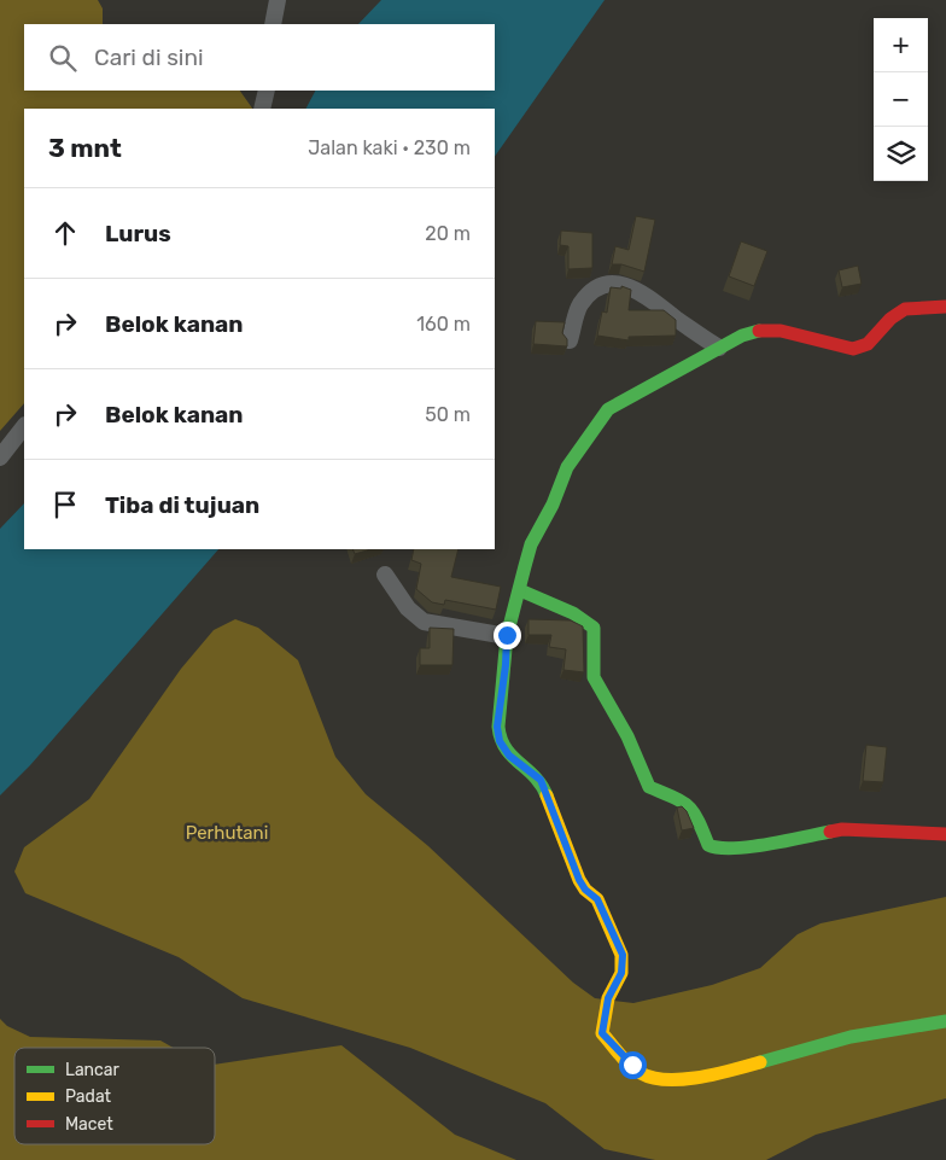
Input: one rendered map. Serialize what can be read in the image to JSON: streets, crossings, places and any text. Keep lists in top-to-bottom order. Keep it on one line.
{"parks":["Perhutani"],"legend":["Lancar","Padat","Macet"],"page":{"map_buttons":["+","−"],"search":"Cari di sini","heading":["3 mnt","Jalan kaki · 230 m"],"list":[["Lurus","20 m"],["Belok kanan","160 m"],["Belok kanan","50 m"],"Tiba di tujuan"]}}
